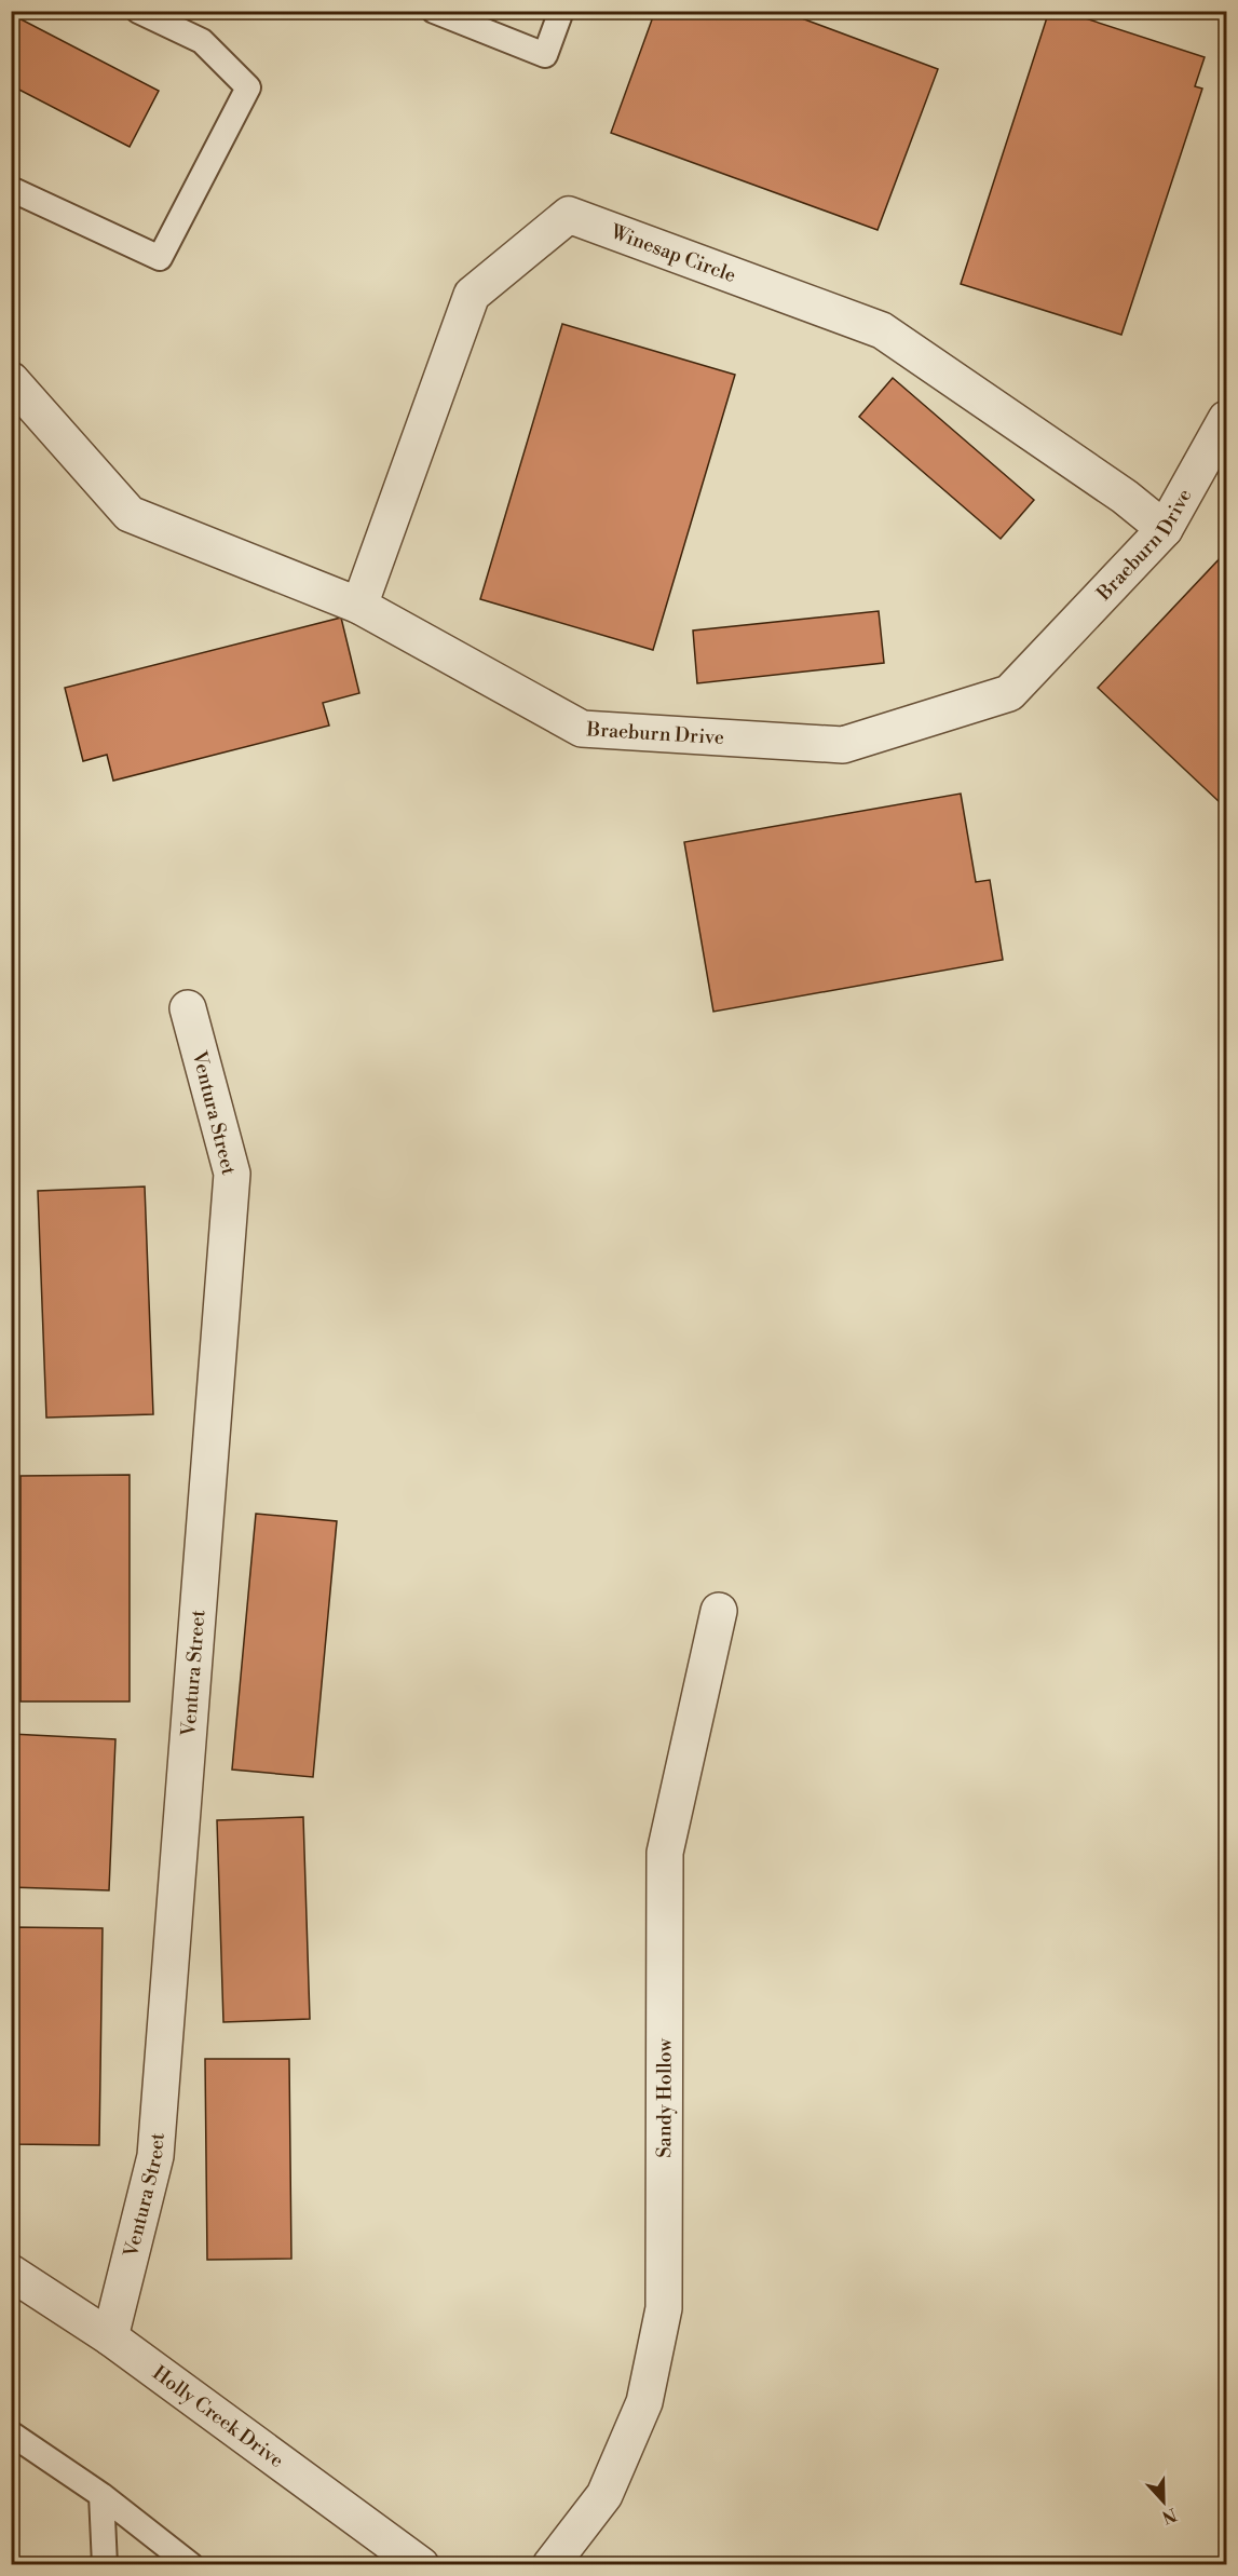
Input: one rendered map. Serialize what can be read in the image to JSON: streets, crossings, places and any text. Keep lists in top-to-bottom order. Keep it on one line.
{"streets":{"street":["Winesap Circle","Braeburn Drive","Ventura Street","Sandy Hollow","Holly Creek Drive"]},"crossings":[["Winesap Circle","Braeburn Drive"],["Ventura Street","Holly Creek Drive"]],"north":"bottom"}
